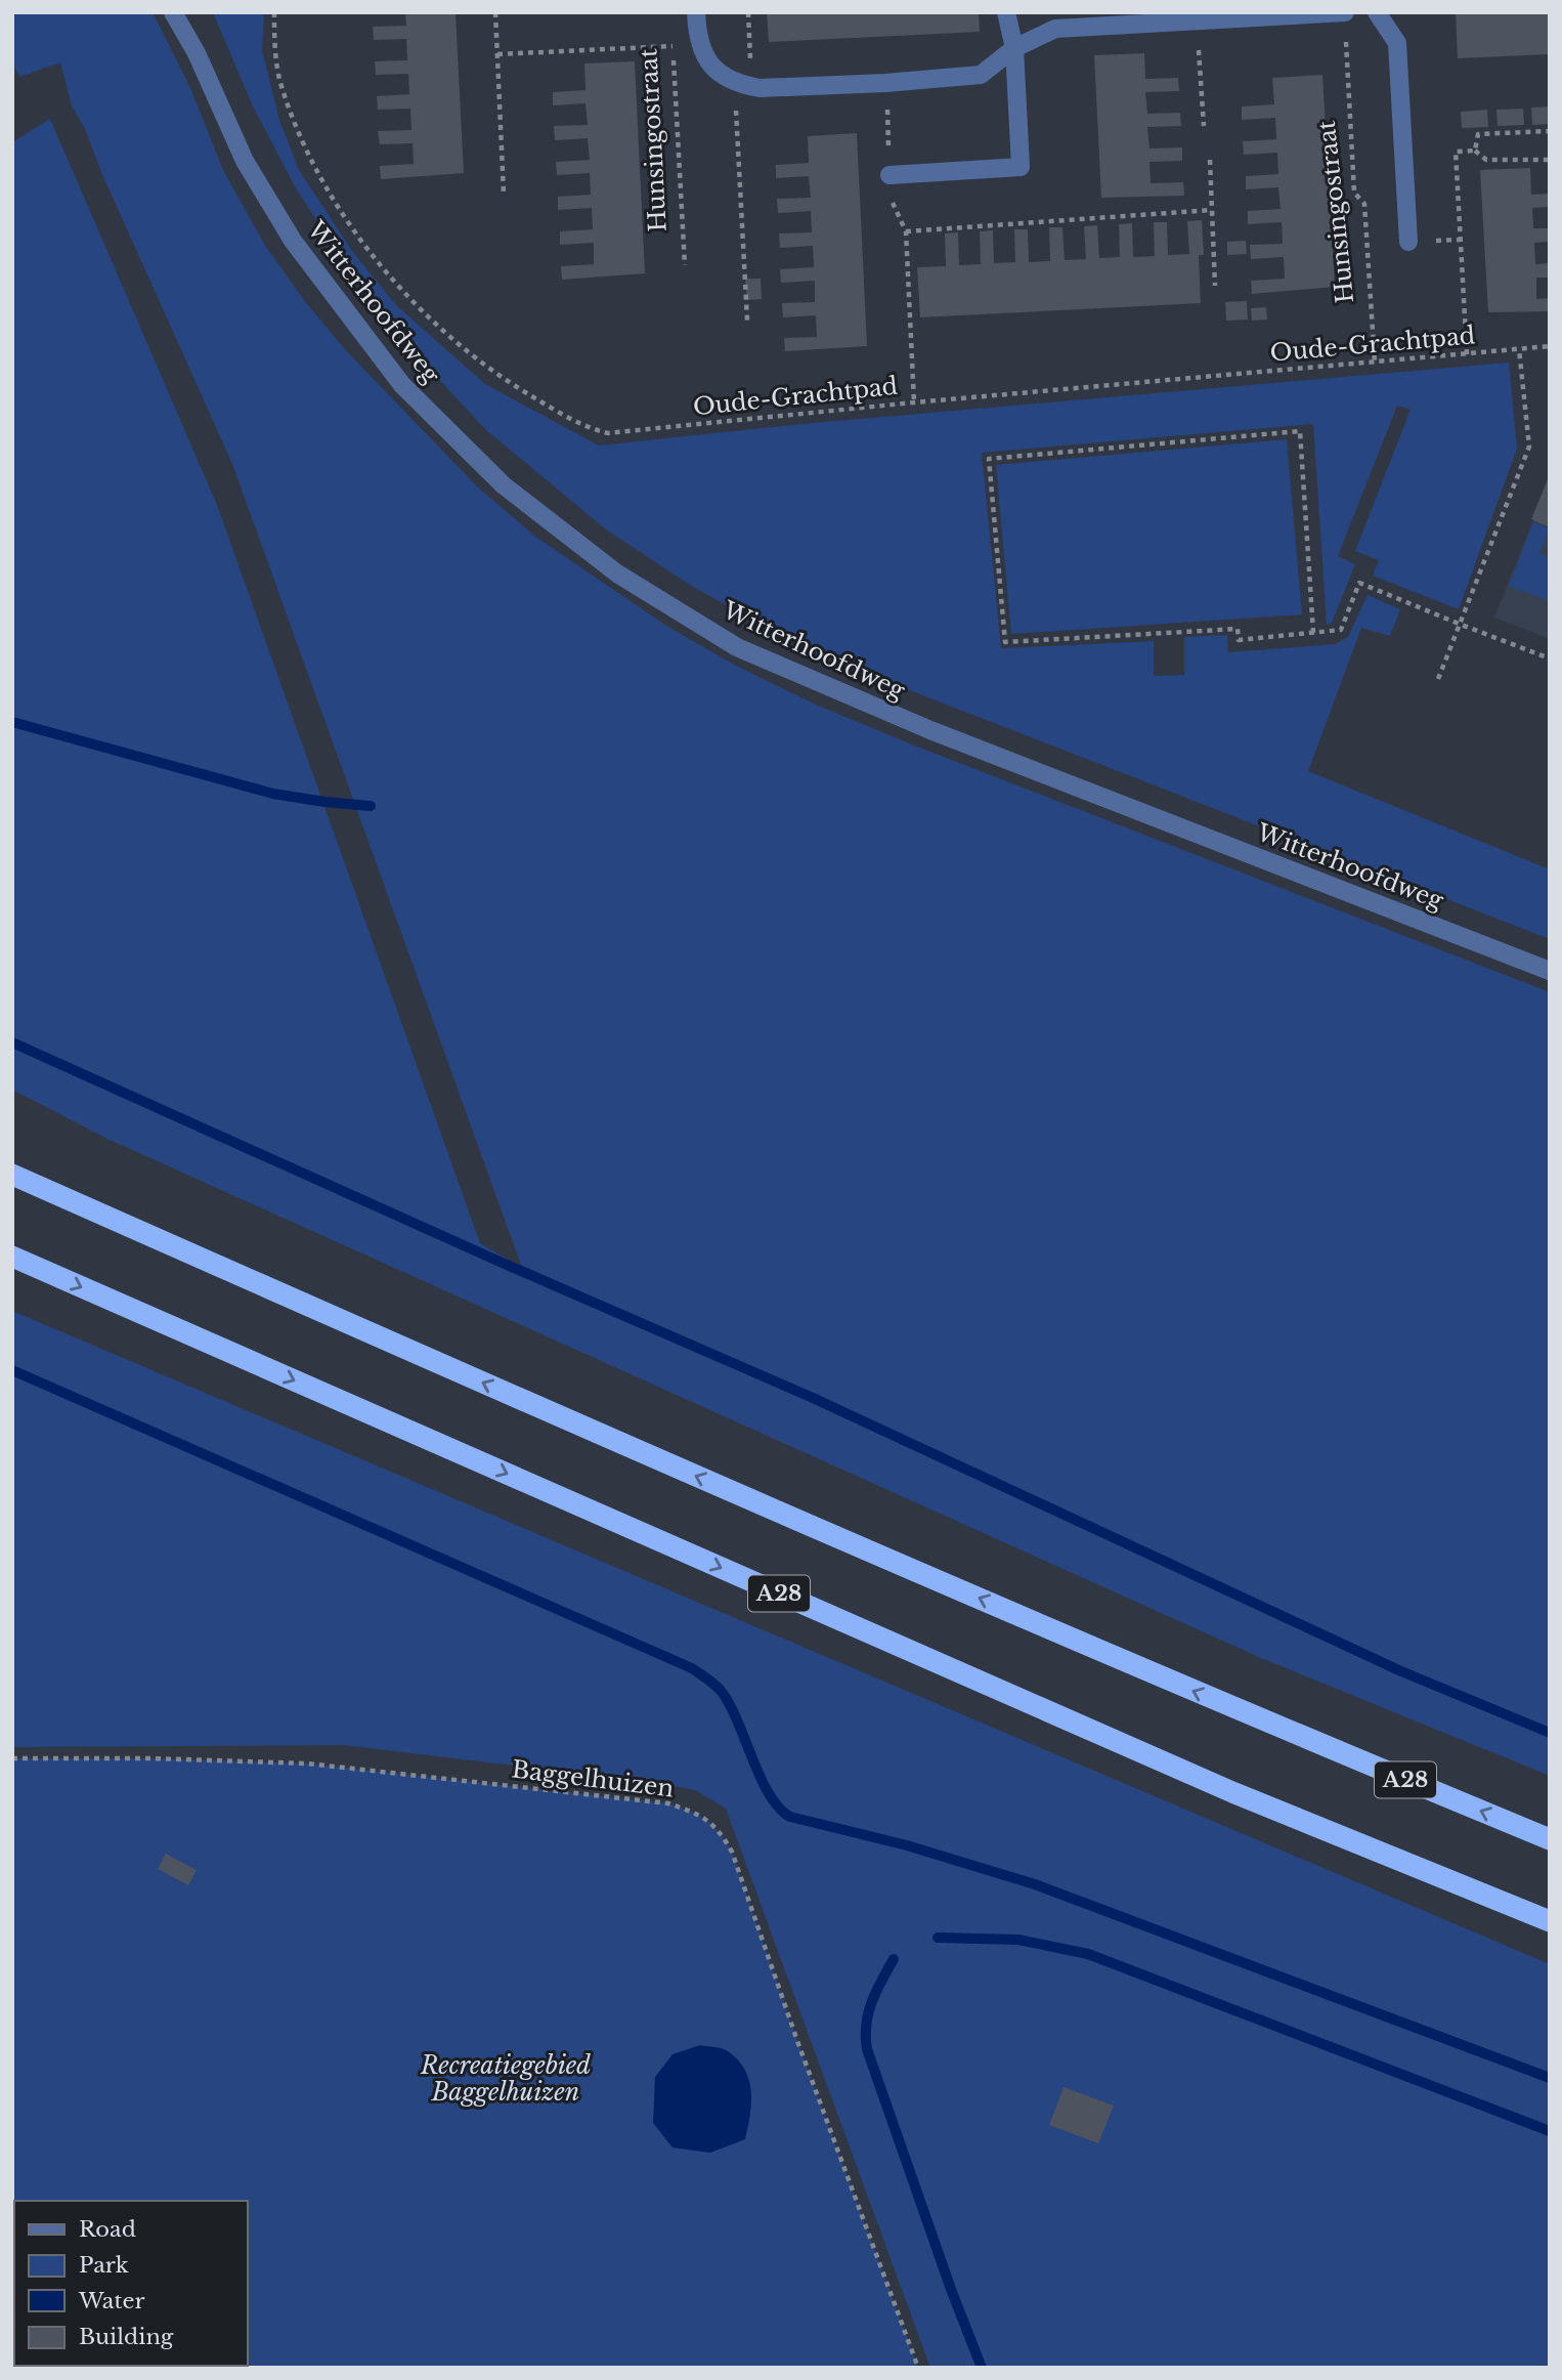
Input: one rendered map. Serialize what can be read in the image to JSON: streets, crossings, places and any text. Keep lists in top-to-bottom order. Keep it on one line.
{"streets":{"highway":["A28"],"street":["Witterhoofdweg"],"path":["Hunsingostraat","Oude-Grachtpad","Baggelhuizen"]},"crossings":[["Hunsingostraat","Oude-Grachtpad"]],"parks":["Recreatiegebied Baggelhuizen"],"legend":["Road","Park","Water","Building"]}
